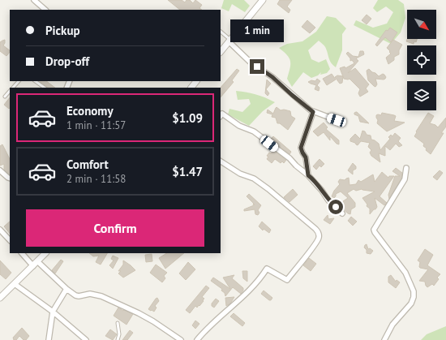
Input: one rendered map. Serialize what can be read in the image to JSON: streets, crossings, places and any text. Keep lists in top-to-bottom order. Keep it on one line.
{"north":"bottom right","page":{"banner":["Pickup","Drop-off"],"bubble":"1 min","list":[{"name":"Economy","note":"1 min · 11:57","value":"$1.09"},{"name":"Comfort","note":"2 min · 11:58","value":"$1.47"}],"buttons":"Confirm"}}
